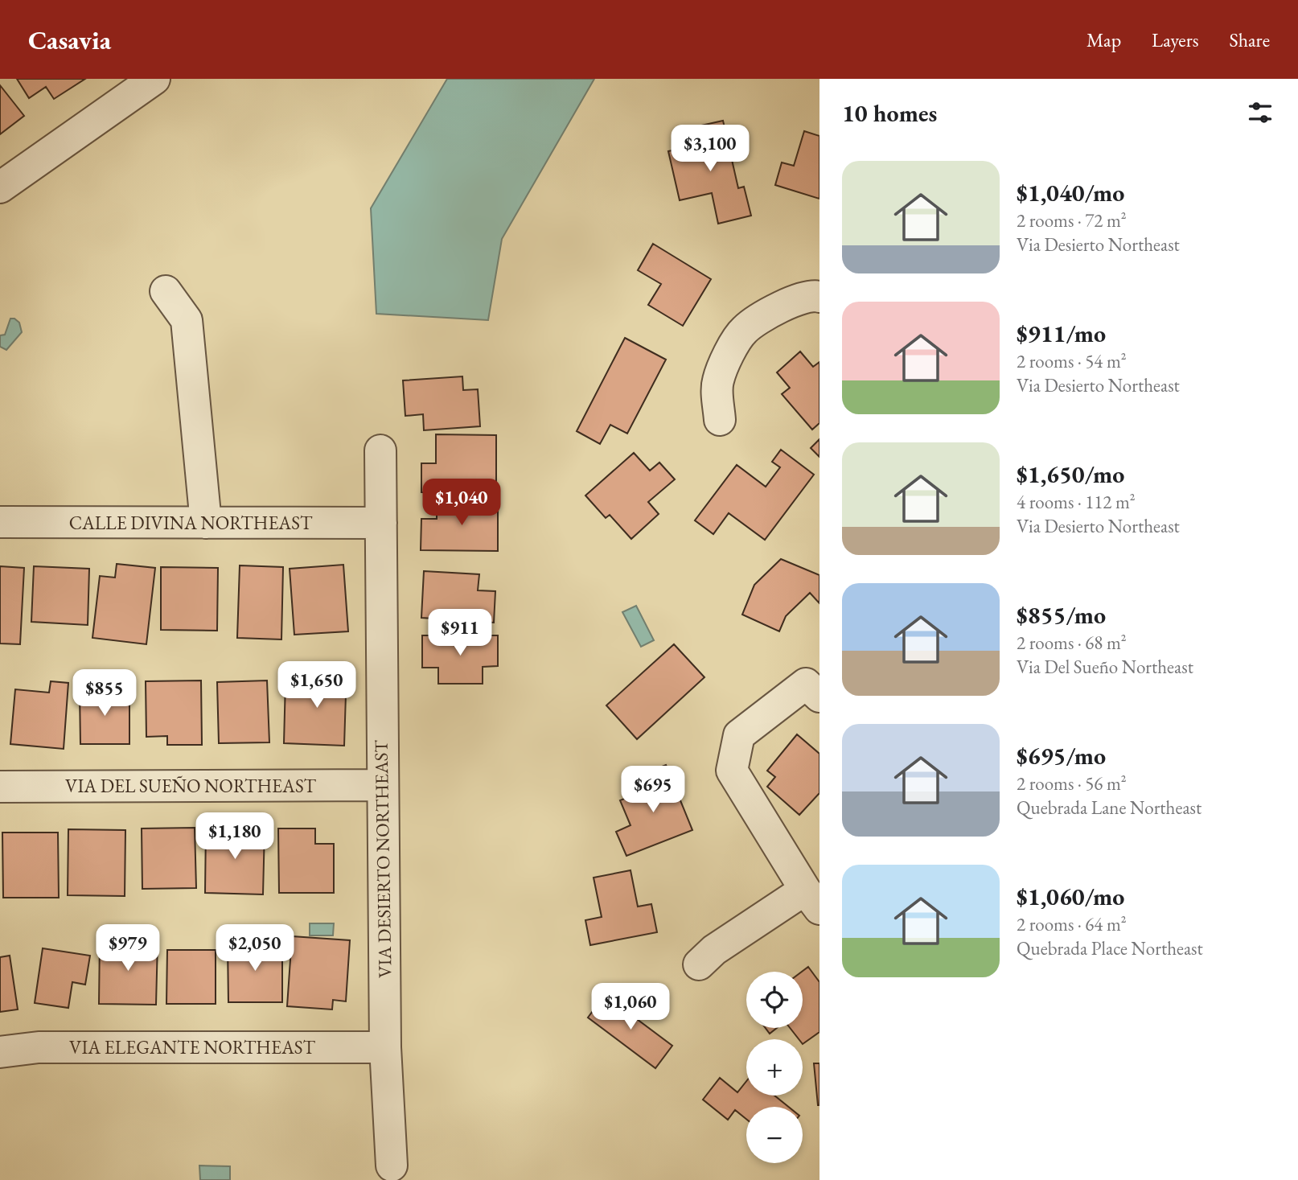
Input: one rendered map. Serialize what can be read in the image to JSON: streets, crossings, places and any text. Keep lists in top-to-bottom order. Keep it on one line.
{"streets":{"street":["CALLE DIVINA NORTHEAST","VIA DEL SUEÑO NORTHEAST","VIA DESIERTO NORTHEAST","VIA ELEGANTE NORTHEAST"]},"crossings":[["CALLE DIVINA NORTHEAST","VIA DESIERTO NORTHEAST"],["VIA DEL SUEÑO NORTHEAST","VIA DESIERTO NORTHEAST"],["VIA DESIERTO NORTHEAST","VIA ELEGANTE NORTHEAST"]],"page":{"header":"Casavia","nav":["Map","Layers","Share"],"heading":"10 homes","price":["$3,100","$1,040","$911","$1,650","$855","$695","$1,180","$979","$2,050","$1,060"],"list":[{"name":"$1,040/mo","note":"2 rooms · 72 m² · Via Desierto Northeast"},{"name":"$911/mo","note":"2 rooms · 54 m² · Via Desierto Northeast"},{"name":"$1,650/mo","note":"4 rooms · 112 m² · Via Desierto Northeast"},{"name":"$855/mo","note":"2 rooms · 68 m² · Via Del Sueño Northeast"},{"name":"$695/mo","note":"2 rooms · 56 m² · Quebrada Lane Northeast"},{"name":"$1,060/mo","note":"2 rooms · 64 m² · Quebrada Place Northeast"}],"map_buttons":["+","−"]}}
